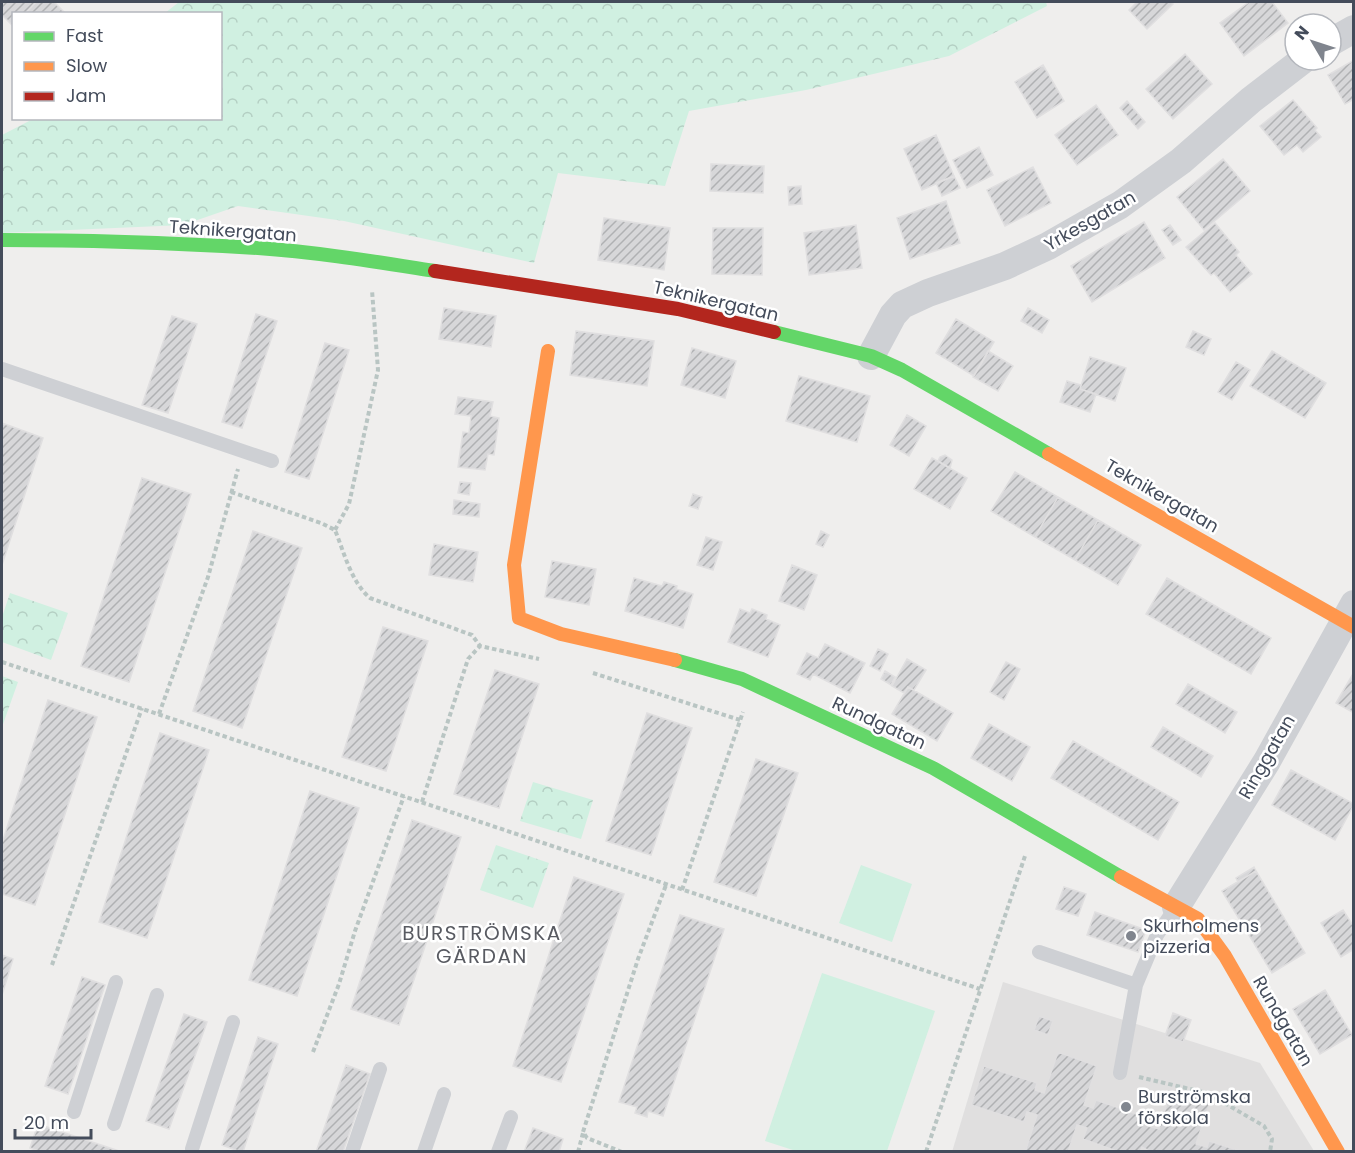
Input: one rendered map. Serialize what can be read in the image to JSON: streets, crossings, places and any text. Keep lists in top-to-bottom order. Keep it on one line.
{"streets":{"street":["Yrkesgatan","Teknikergatan","Rundgatan","Ringgatan"]},"crossings":[["Yrkesgatan","Teknikergatan"],["Teknikergatan","Ringgatan"],["Rundgatan","Ringgatan"]],"districts":["BURSTRÖMSKA GÄRDAN"],"places":["Skurholmens pizzeria","Burströmska förskola"],"legend":["Fast","Slow","Jam"],"scale_bar":"20 m","north":"top left"}
